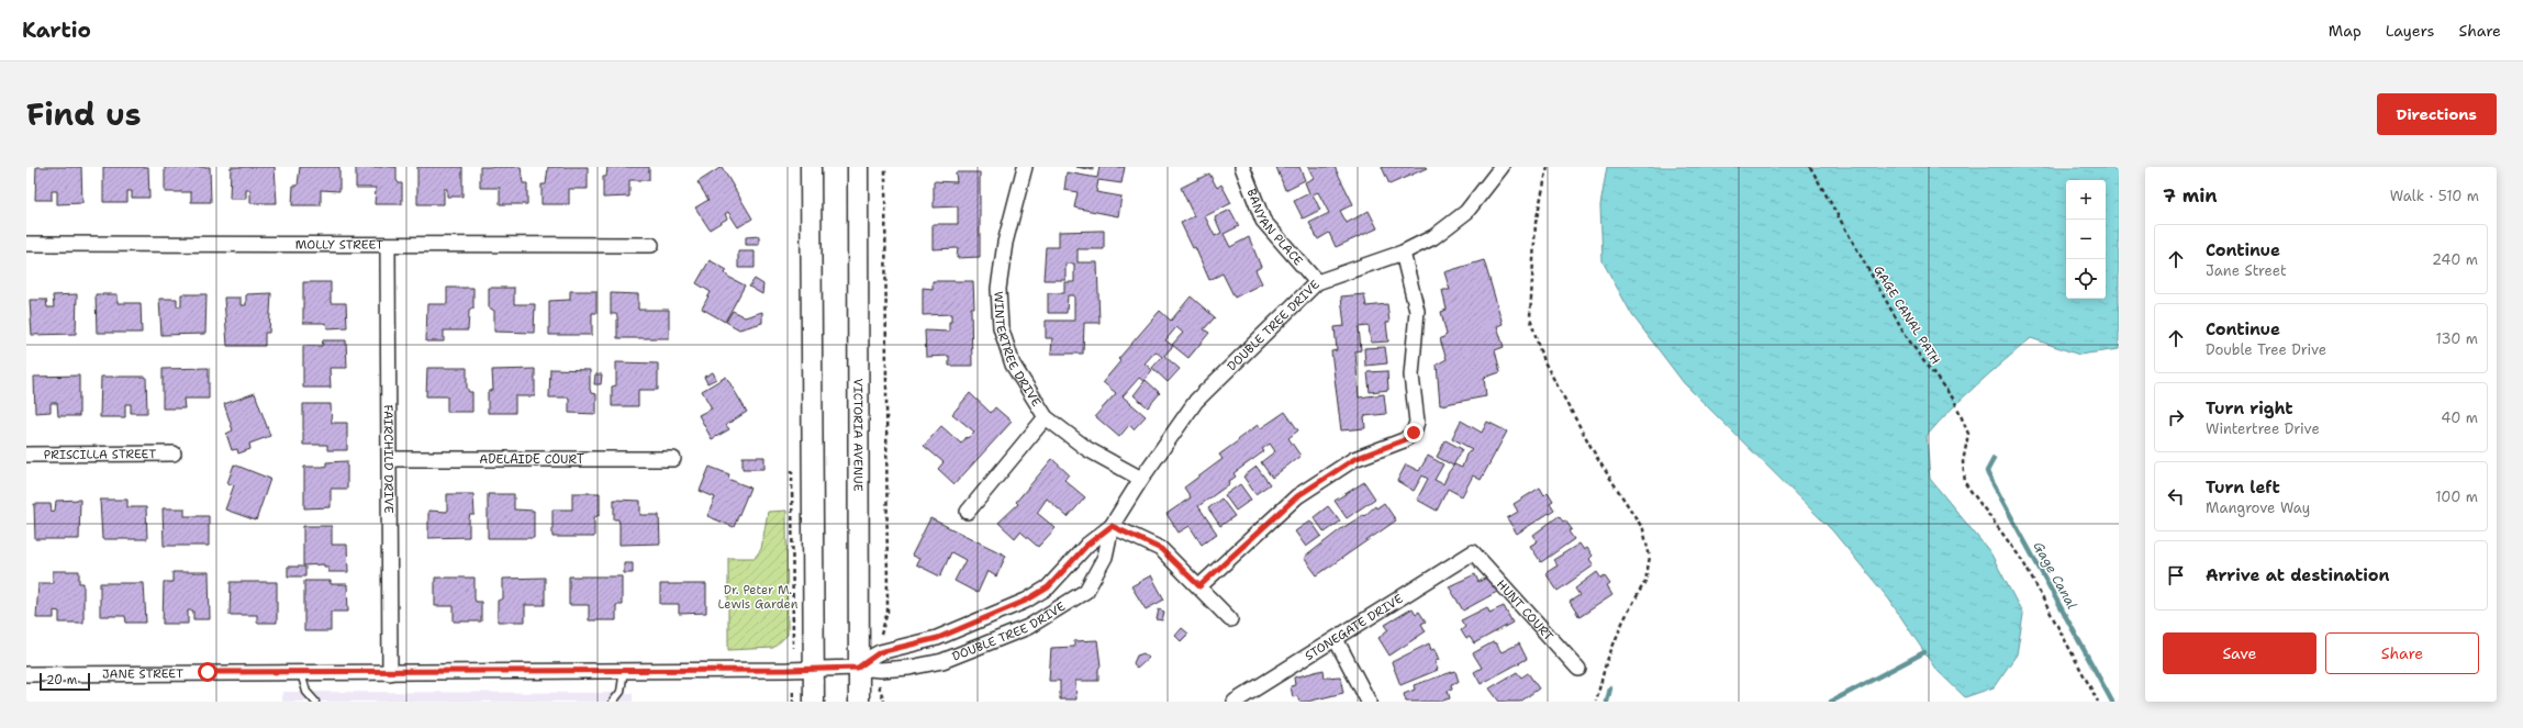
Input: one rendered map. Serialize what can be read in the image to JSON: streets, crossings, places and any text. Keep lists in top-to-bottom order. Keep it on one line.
{"streets":{"main road":["VICTORIA AVENUE"],"street":["BANYAN PLACE","MOLLY STREET","DOUBLE TREE DRIVE","WINTERTREE DRIVE","PRISCILLA STREET","FAIRCHILD DRIVE","ADELAIDE COURT","HUNT COURT","STONEGATE DRIVE","JANE STREET"],"path":["GAGE CANAL PATH"]},"crossings":[["BANYAN PLACE","DOUBLE TREE DRIVE"],["MOLLY STREET","FAIRCHILD DRIVE"],["DOUBLE TREE DRIVE","WINTERTREE DRIVE"],["DOUBLE TREE DRIVE","VICTORIA AVENUE"],["DOUBLE TREE DRIVE","JANE STREET"],["FAIRCHILD DRIVE","ADELAIDE COURT"],["FAIRCHILD DRIVE","JANE STREET"],["HUNT COURT","STONEGATE DRIVE"]],"water":["Gage Canal"],"parks":["Dr. Peter M. Lewis Garden"],"scale_bar":"20 m","page":{"header":"Kartio","nav":["Map","Layers","Share"],"title":"Find us","buttons":["Directions",["Save","Share"]],"heading":["7 min","Walk · 510 m"],"map_buttons":["+","−"],"list":[["Continue","Jane Street","240 m"],["Continue","Double Tree Drive","130 m"],["Turn right","Wintertree Drive","40 m"],["Turn left","Mangrove Way","100 m"],"Arrive at destination"],"scale":"20 m"}}
